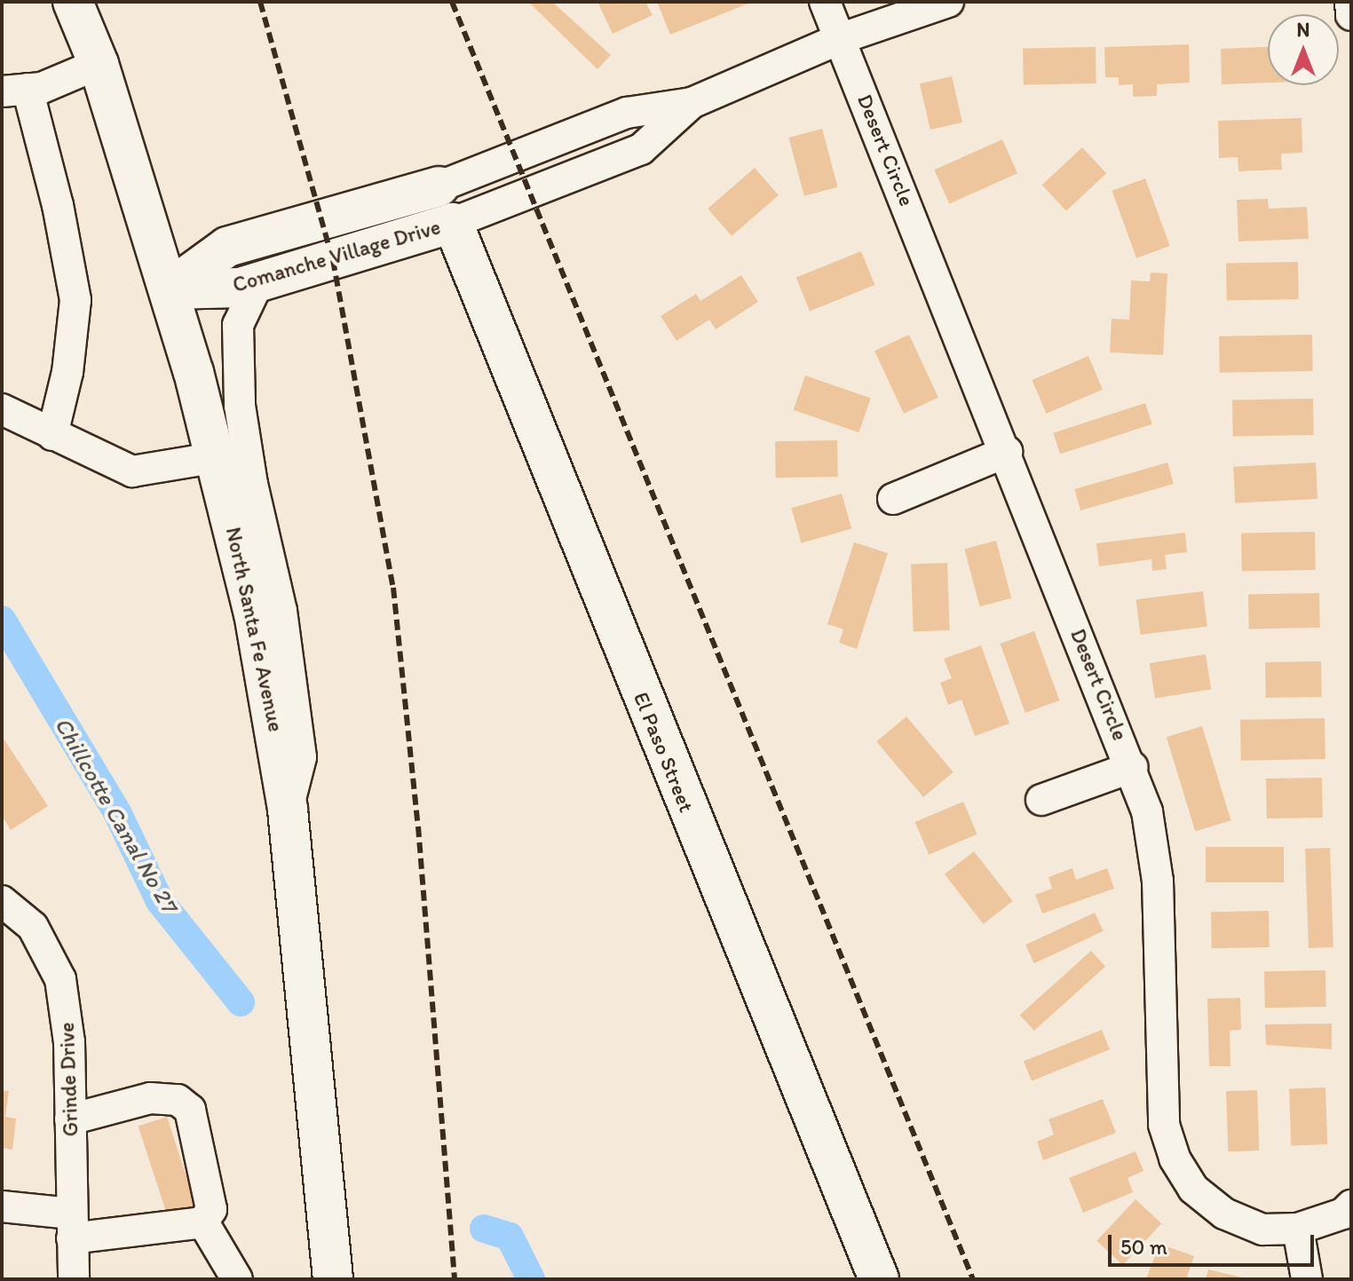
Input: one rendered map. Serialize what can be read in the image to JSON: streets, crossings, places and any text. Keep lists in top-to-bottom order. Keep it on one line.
{"streets":{"main road":["Comanche Village Drive","North Santa Fe Avenue","El Paso Street"],"street":["Desert Circle","Grinde Drive"]},"crossings":[["Desert Circle","Comanche Village Drive"],["Comanche Village Drive","North Santa Fe Avenue"],["Comanche Village Drive","El Paso Street"]],"water":["Chillcotte Canal No 27"],"scale_bar":"50 m","north":"top"}
